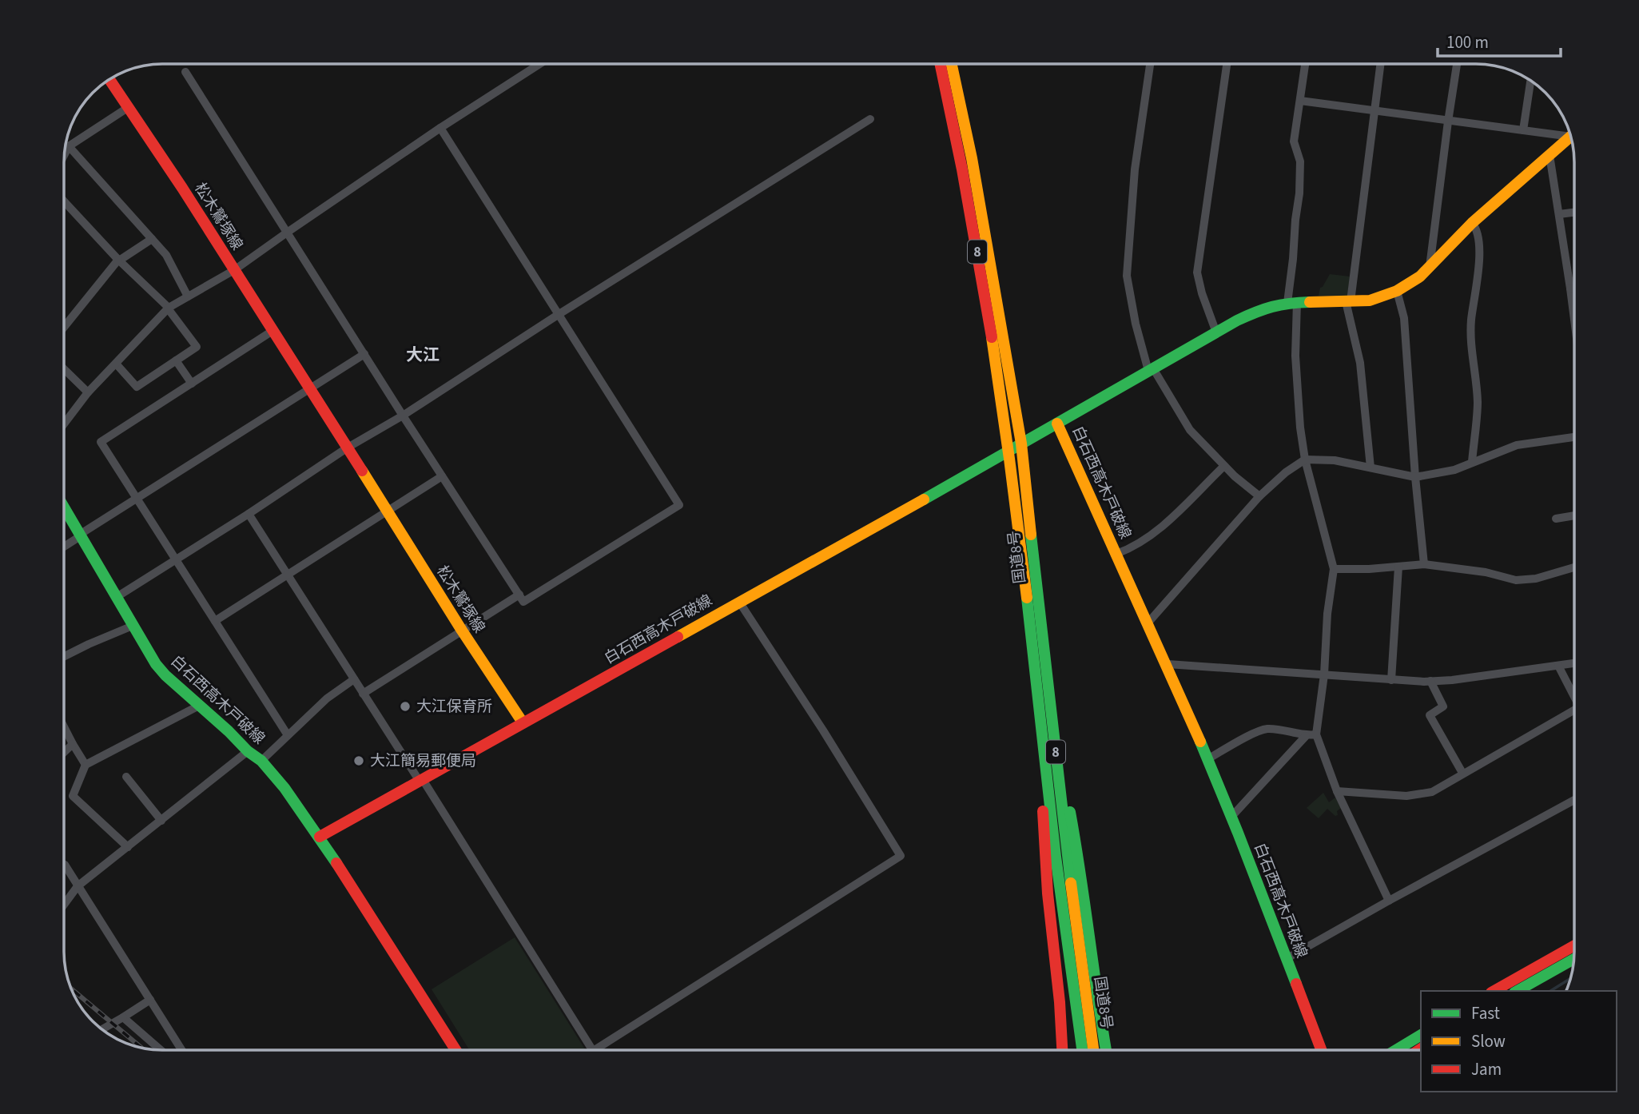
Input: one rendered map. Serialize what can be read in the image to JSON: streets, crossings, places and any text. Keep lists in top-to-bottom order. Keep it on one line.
{"streets":{"main road":["松木鷲塚線","8","白石西高木戸破線","国道8号"]},"crossings":[["松木鷲塚線","白石西高木戸破線"],["白石西高木戸破線","国道8号"]],"districts":["大江"],"places":["大江保育所","大江簡易郵便局"],"legend":["Fast","Slow","Jam"],"scale_bar":"100 m"}
